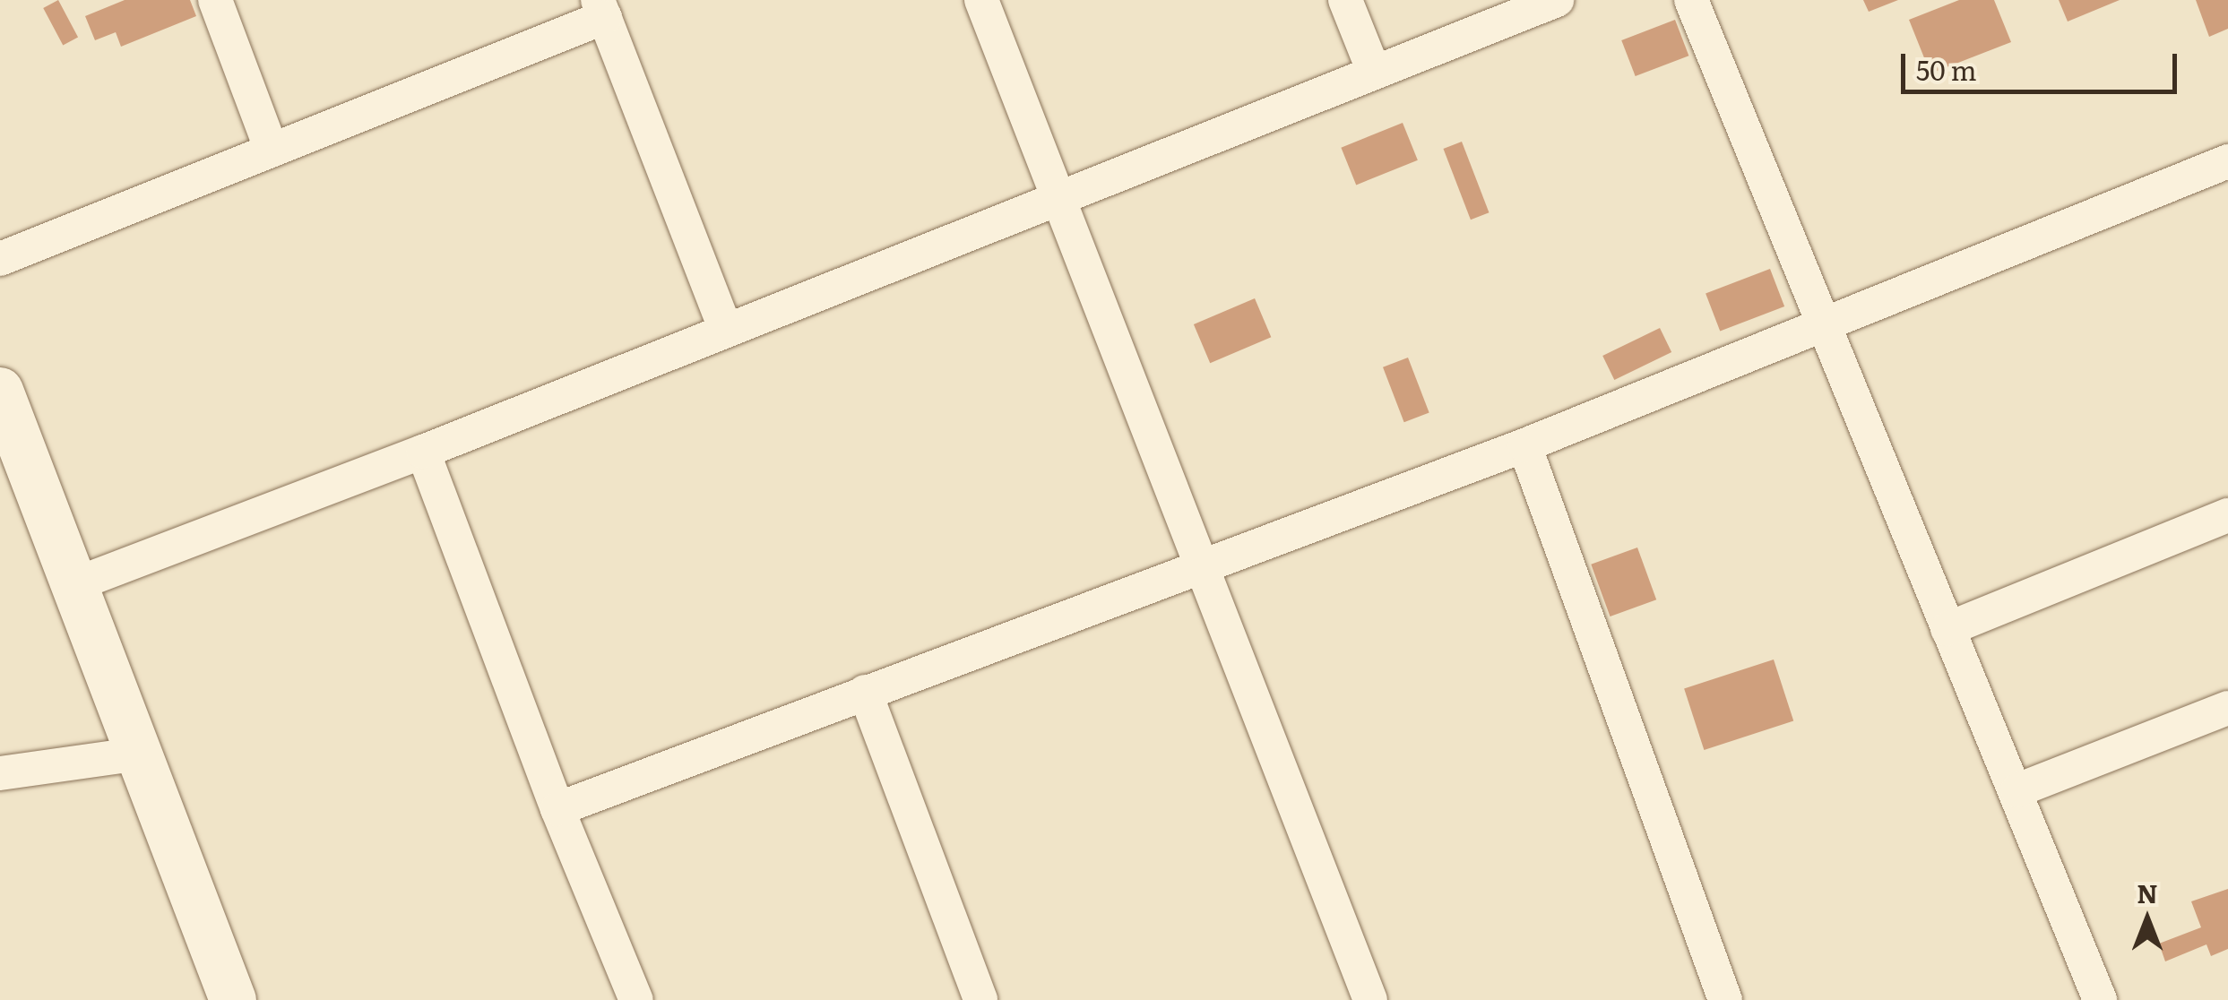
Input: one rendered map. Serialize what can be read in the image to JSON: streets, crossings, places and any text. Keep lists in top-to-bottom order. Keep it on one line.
{"scale_bar":"50 m","north":"top"}
